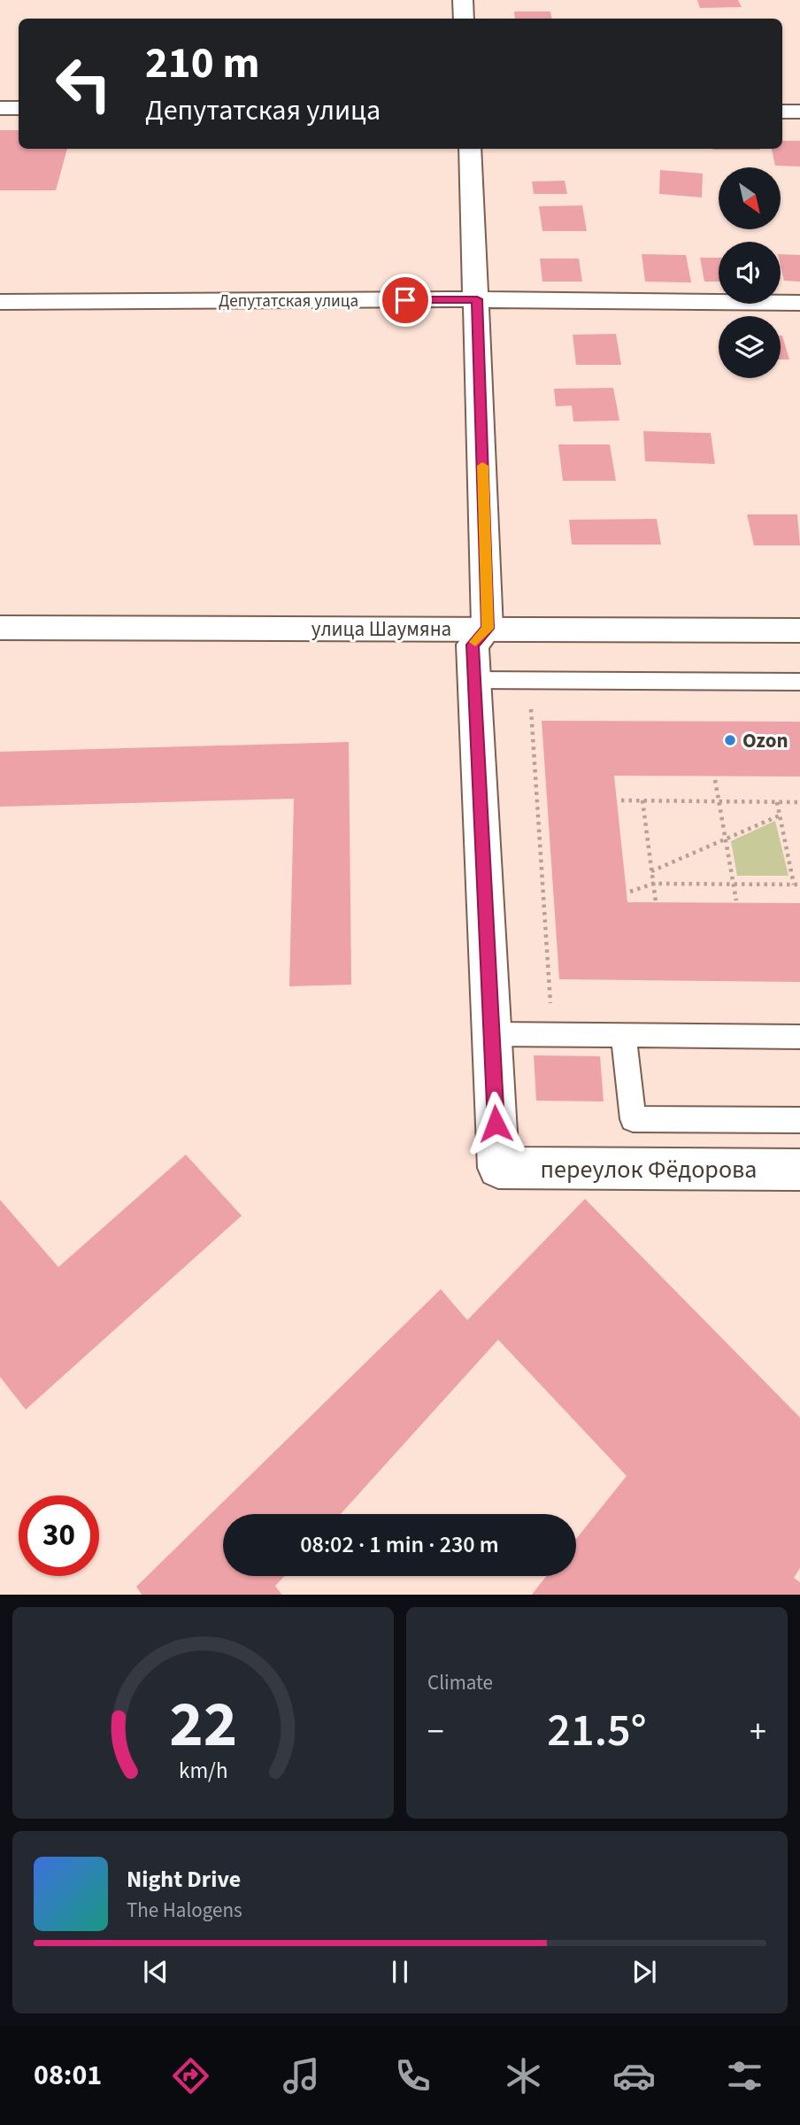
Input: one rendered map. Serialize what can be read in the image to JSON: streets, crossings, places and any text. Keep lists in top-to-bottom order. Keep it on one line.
{"streets":{"street":["Депутатская улица","улица Шаумяна","переулок Фёдорова"]},"places":["Ozon"],"north":"bottom right","page":{"turn":["210 m","Депутатская улица"],"limit":"30","trip":"08:02 · 1 min · 230 m","tile":"Climate","heat":["−","21.5°","+"],"song":["Night Drive","The Halogens"],"tabs":"08:01","gauge":["22","km/h"]}}
